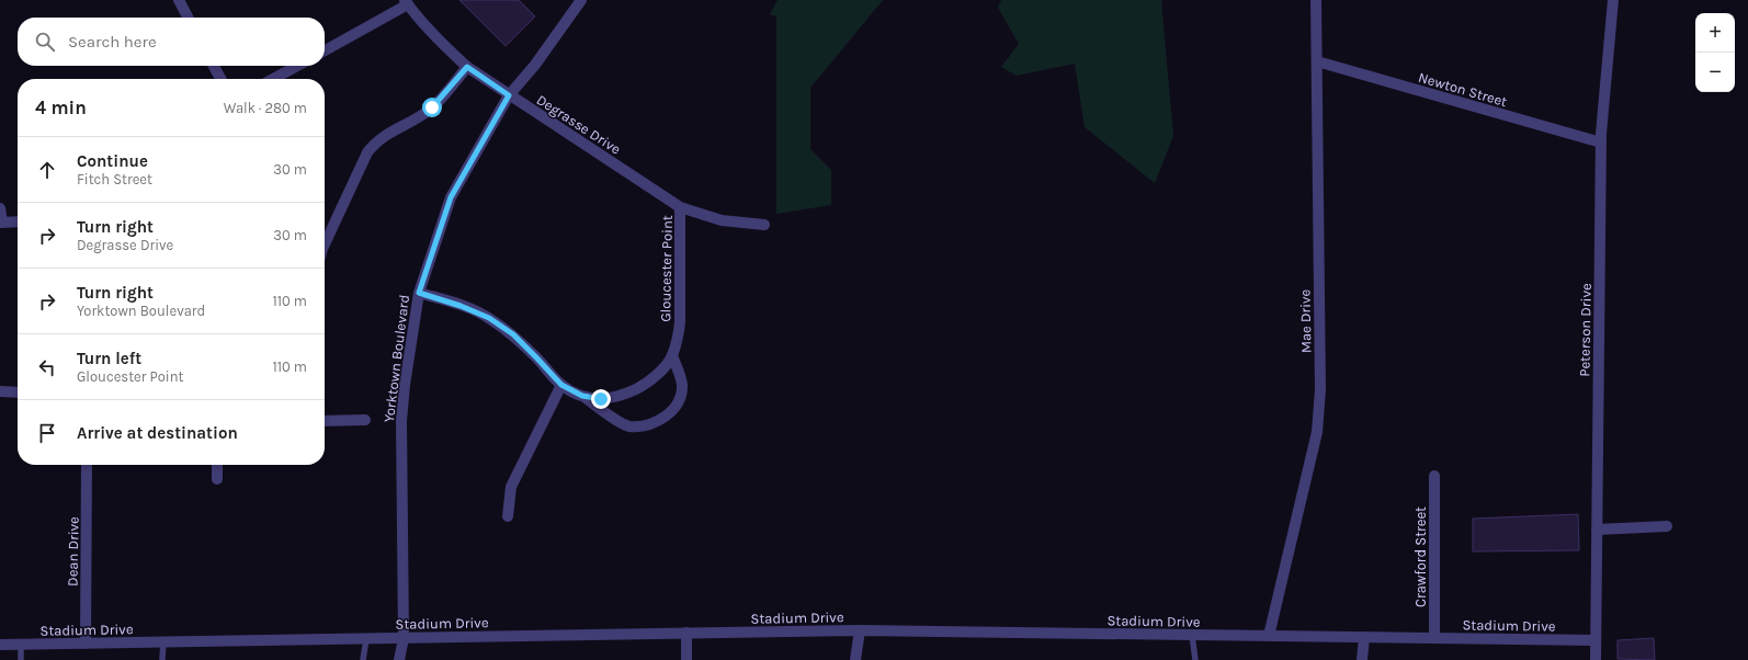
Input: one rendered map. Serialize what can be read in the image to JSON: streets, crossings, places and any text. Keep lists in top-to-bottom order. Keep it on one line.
{"streets":{"street":["Newton Street","Degrasse Drive","Gloucester Point","Mae Drive","Peterson Drive","Yorktown Boulevard","Dean Drive","Crawford Street","Stadium Drive"]},"crossings":[["Newton Street","Mae Drive"],["Newton Street","Peterson Drive"],["Degrasse Drive","Gloucester Point"],["Degrasse Drive","Yorktown Boulevard"],["Gloucester Point","Yorktown Boulevard"],["Mae Drive","Stadium Drive"],["Peterson Drive","Stadium Drive"],["Yorktown Boulevard","Stadium Drive"],["Dean Drive","Stadium Drive"],["Crawford Street","Stadium Drive"]],"page":{"map_buttons":["+","−"],"search":"Search here","heading":["4 min","Walk · 280 m"],"list":[["Continue","Fitch Street","30 m"],["Turn right","Degrasse Drive","30 m"],["Turn right","Yorktown Boulevard","110 m"],["Turn left","Gloucester Point","110 m"],"Arrive at destination"]}}
